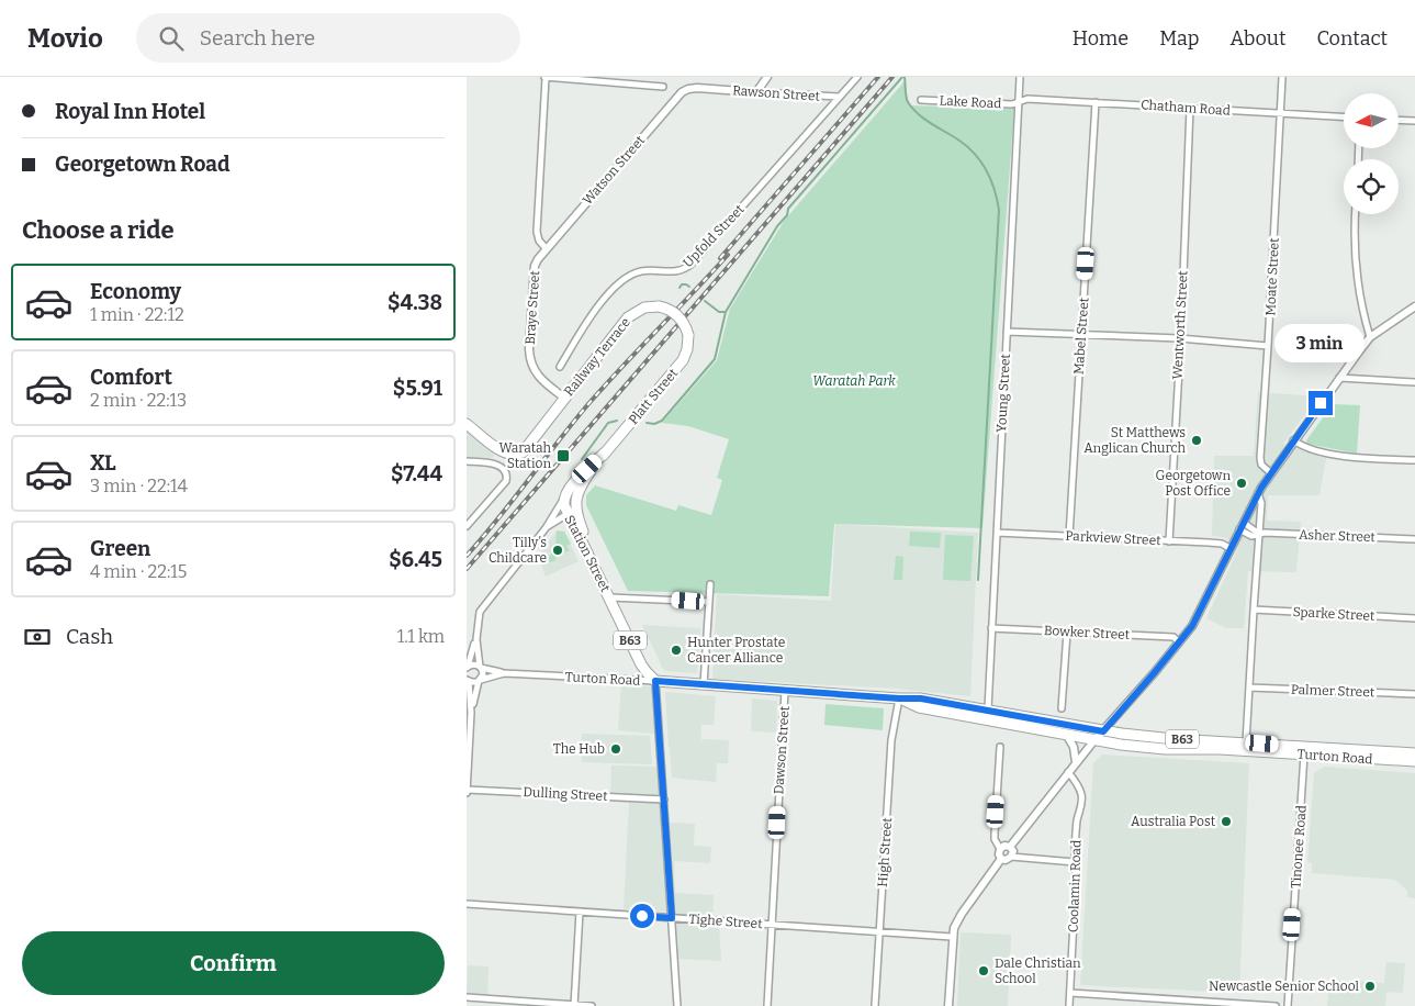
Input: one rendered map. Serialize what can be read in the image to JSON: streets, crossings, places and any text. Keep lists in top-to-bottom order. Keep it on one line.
{"streets":{"main road":["Railway Terrace","Platt Street","Station Street","B63","Turton Road"],"street":["Rawson Street","Lake Road","Chatham Road","Watson Street","Upfold Street","Moate Street","Braye Street","Wentworth Street","Mabel Street","Young Street","Asher Street","Parkview Street","Sparke Street","Bowker Street","Palmer Street","Dawson Street","Dulling Street","Tinonee Road","High Street","Coolamin Road","Tighe Street"]},"crossings":[["Rawson Street","Watson Street"],["Rawson Street","Upfold Street"],["Lake Road","Chatham Road"],["Lake Road","Young Street"],["Chatham Road","Moate Street"],["Chatham Road","Wentworth Street"],["Chatham Road","Mabel Street"],["Chatham Road","Young Street"],["Watson Street","Braye Street"],["Braye Street","Railway Terrace"],["Wentworth Street","Parkview Street"],["Mabel Street","Parkview Street"],["Railway Terrace","Platt Street"],["Young Street","Parkview Street"],["Young Street","Bowker Street"],["Young Street","Turton Road"],["Platt Street","Station Street"],["Station Street","Turton Road"],["Turton Road","Dawson Street"],["Turton Road","Tinonee Road"],["Turton Road","High Street"],["Dawson Street","Tighe Street"],["High Street","Tighe Street"]],"parks":["Waratah Park"],"places":{"other":["St Matthews Anglican Church","Georgetown Post Office","Tilly’s Childcare","Hunter Prostate Cancer Alliance","The Hub","Australia Post","Dale Christian School","Newcastle Senior School"],"transit":["Waratah Station"]},"north":"left","page":{"header":"Movio","search":"Search here","nav":["Home","Map","About","Contact"],"banner":["Royal Inn Hotel","Georgetown Road"],"heading":"Choose a ride","list":[{"name":"Economy","note":"1 min · 22:12","value":"$4.38"},{"name":"Comfort","note":"2 min · 22:13","value":"$5.91"},{"name":"XL","note":"3 min · 22:14","value":"$7.44"},{"name":"Green","note":"4 min · 22:15","value":"$6.45"}],"bubble":"3 min","pay":["Cash","1.1 km"],"buttons":"Confirm"}}
